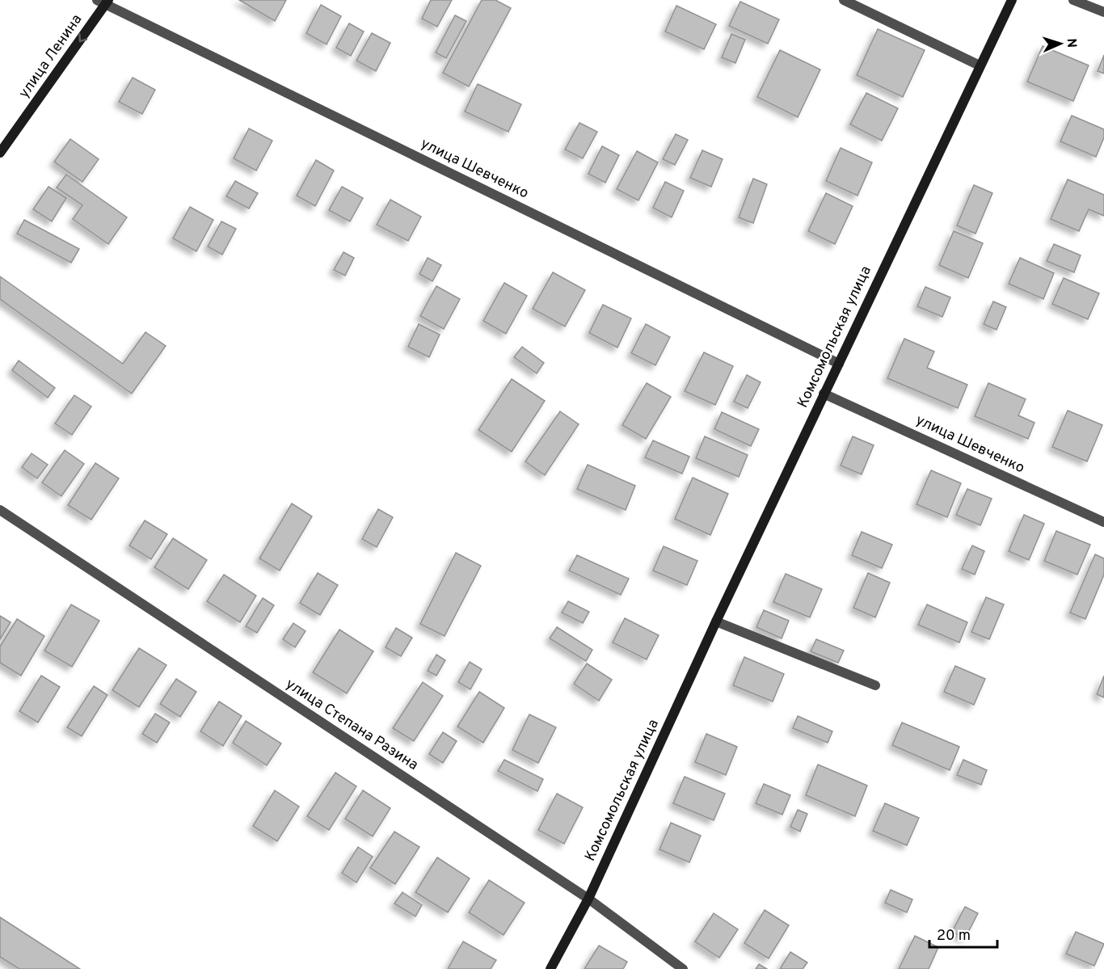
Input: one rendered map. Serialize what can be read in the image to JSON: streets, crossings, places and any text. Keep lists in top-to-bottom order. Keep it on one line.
{"streets":{"main road":["улица Ленина","Комсомольская улица"],"street":["улица Шевченко","улица Степана Разина"]},"crossings":[["улица Ленина","улица Шевченко"],["улица Шевченко","Комсомольская улица"],["Комсомольская улица","улица Степана Разина"]],"one_way":["улица Ленина"],"scale_bar":"20 m","north":"right"}
